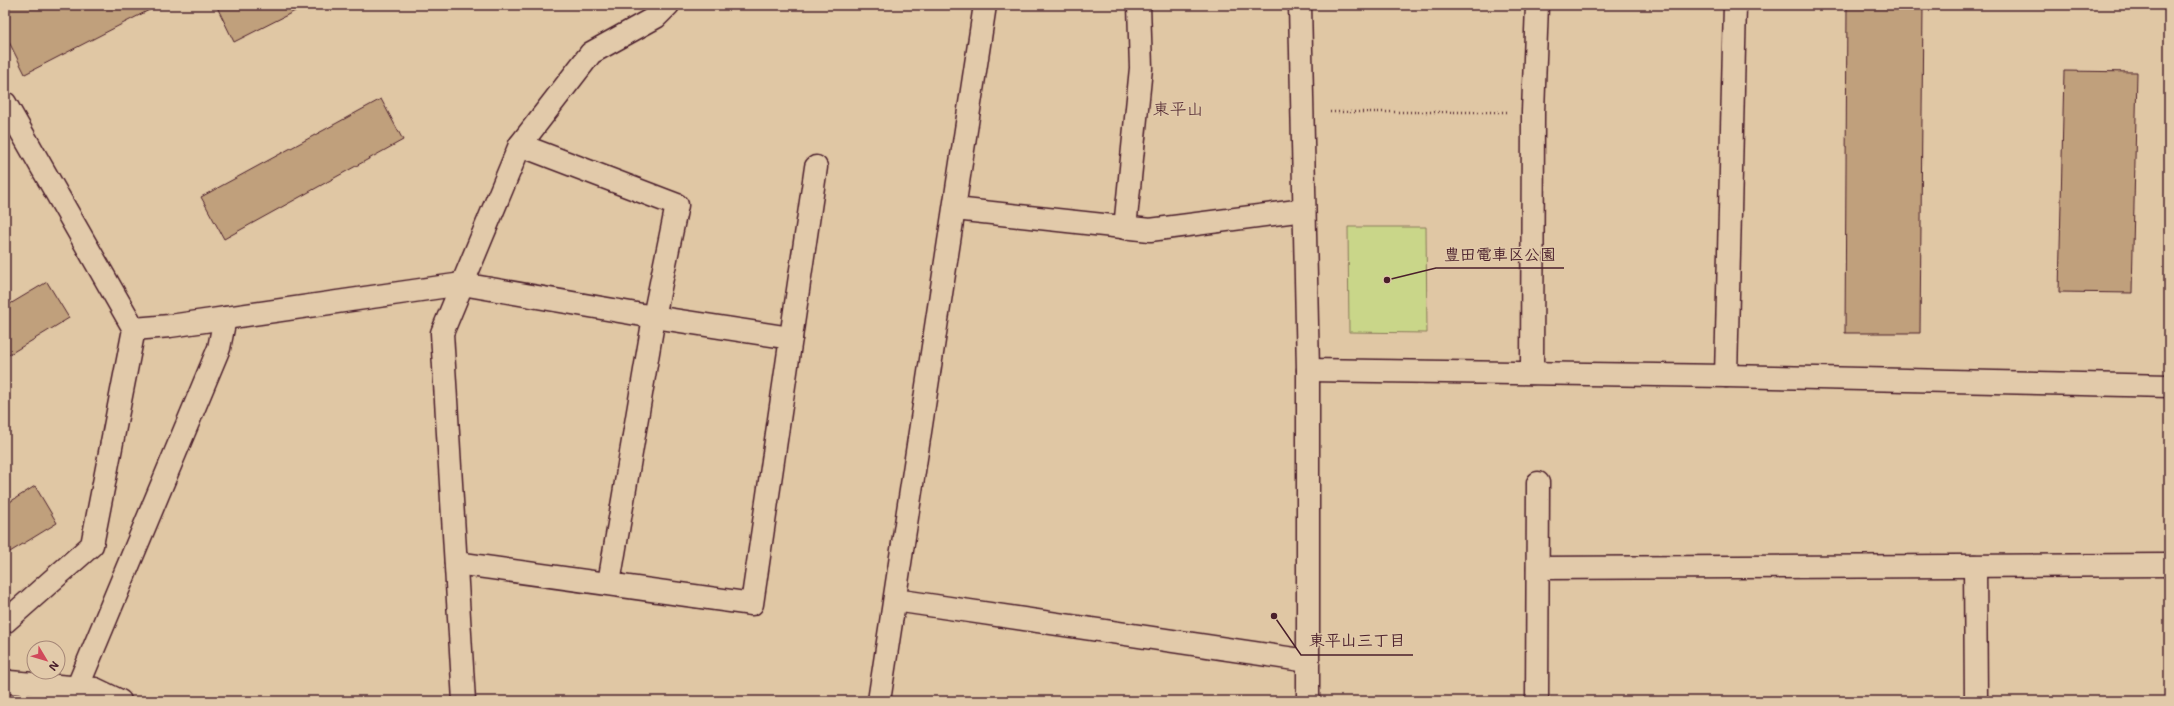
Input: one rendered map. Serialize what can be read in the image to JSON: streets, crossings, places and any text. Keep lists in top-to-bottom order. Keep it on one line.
{"districts":["東平山"],"places":["豊田電車区公園","東平山三丁目"],"north":"bottom right"}
